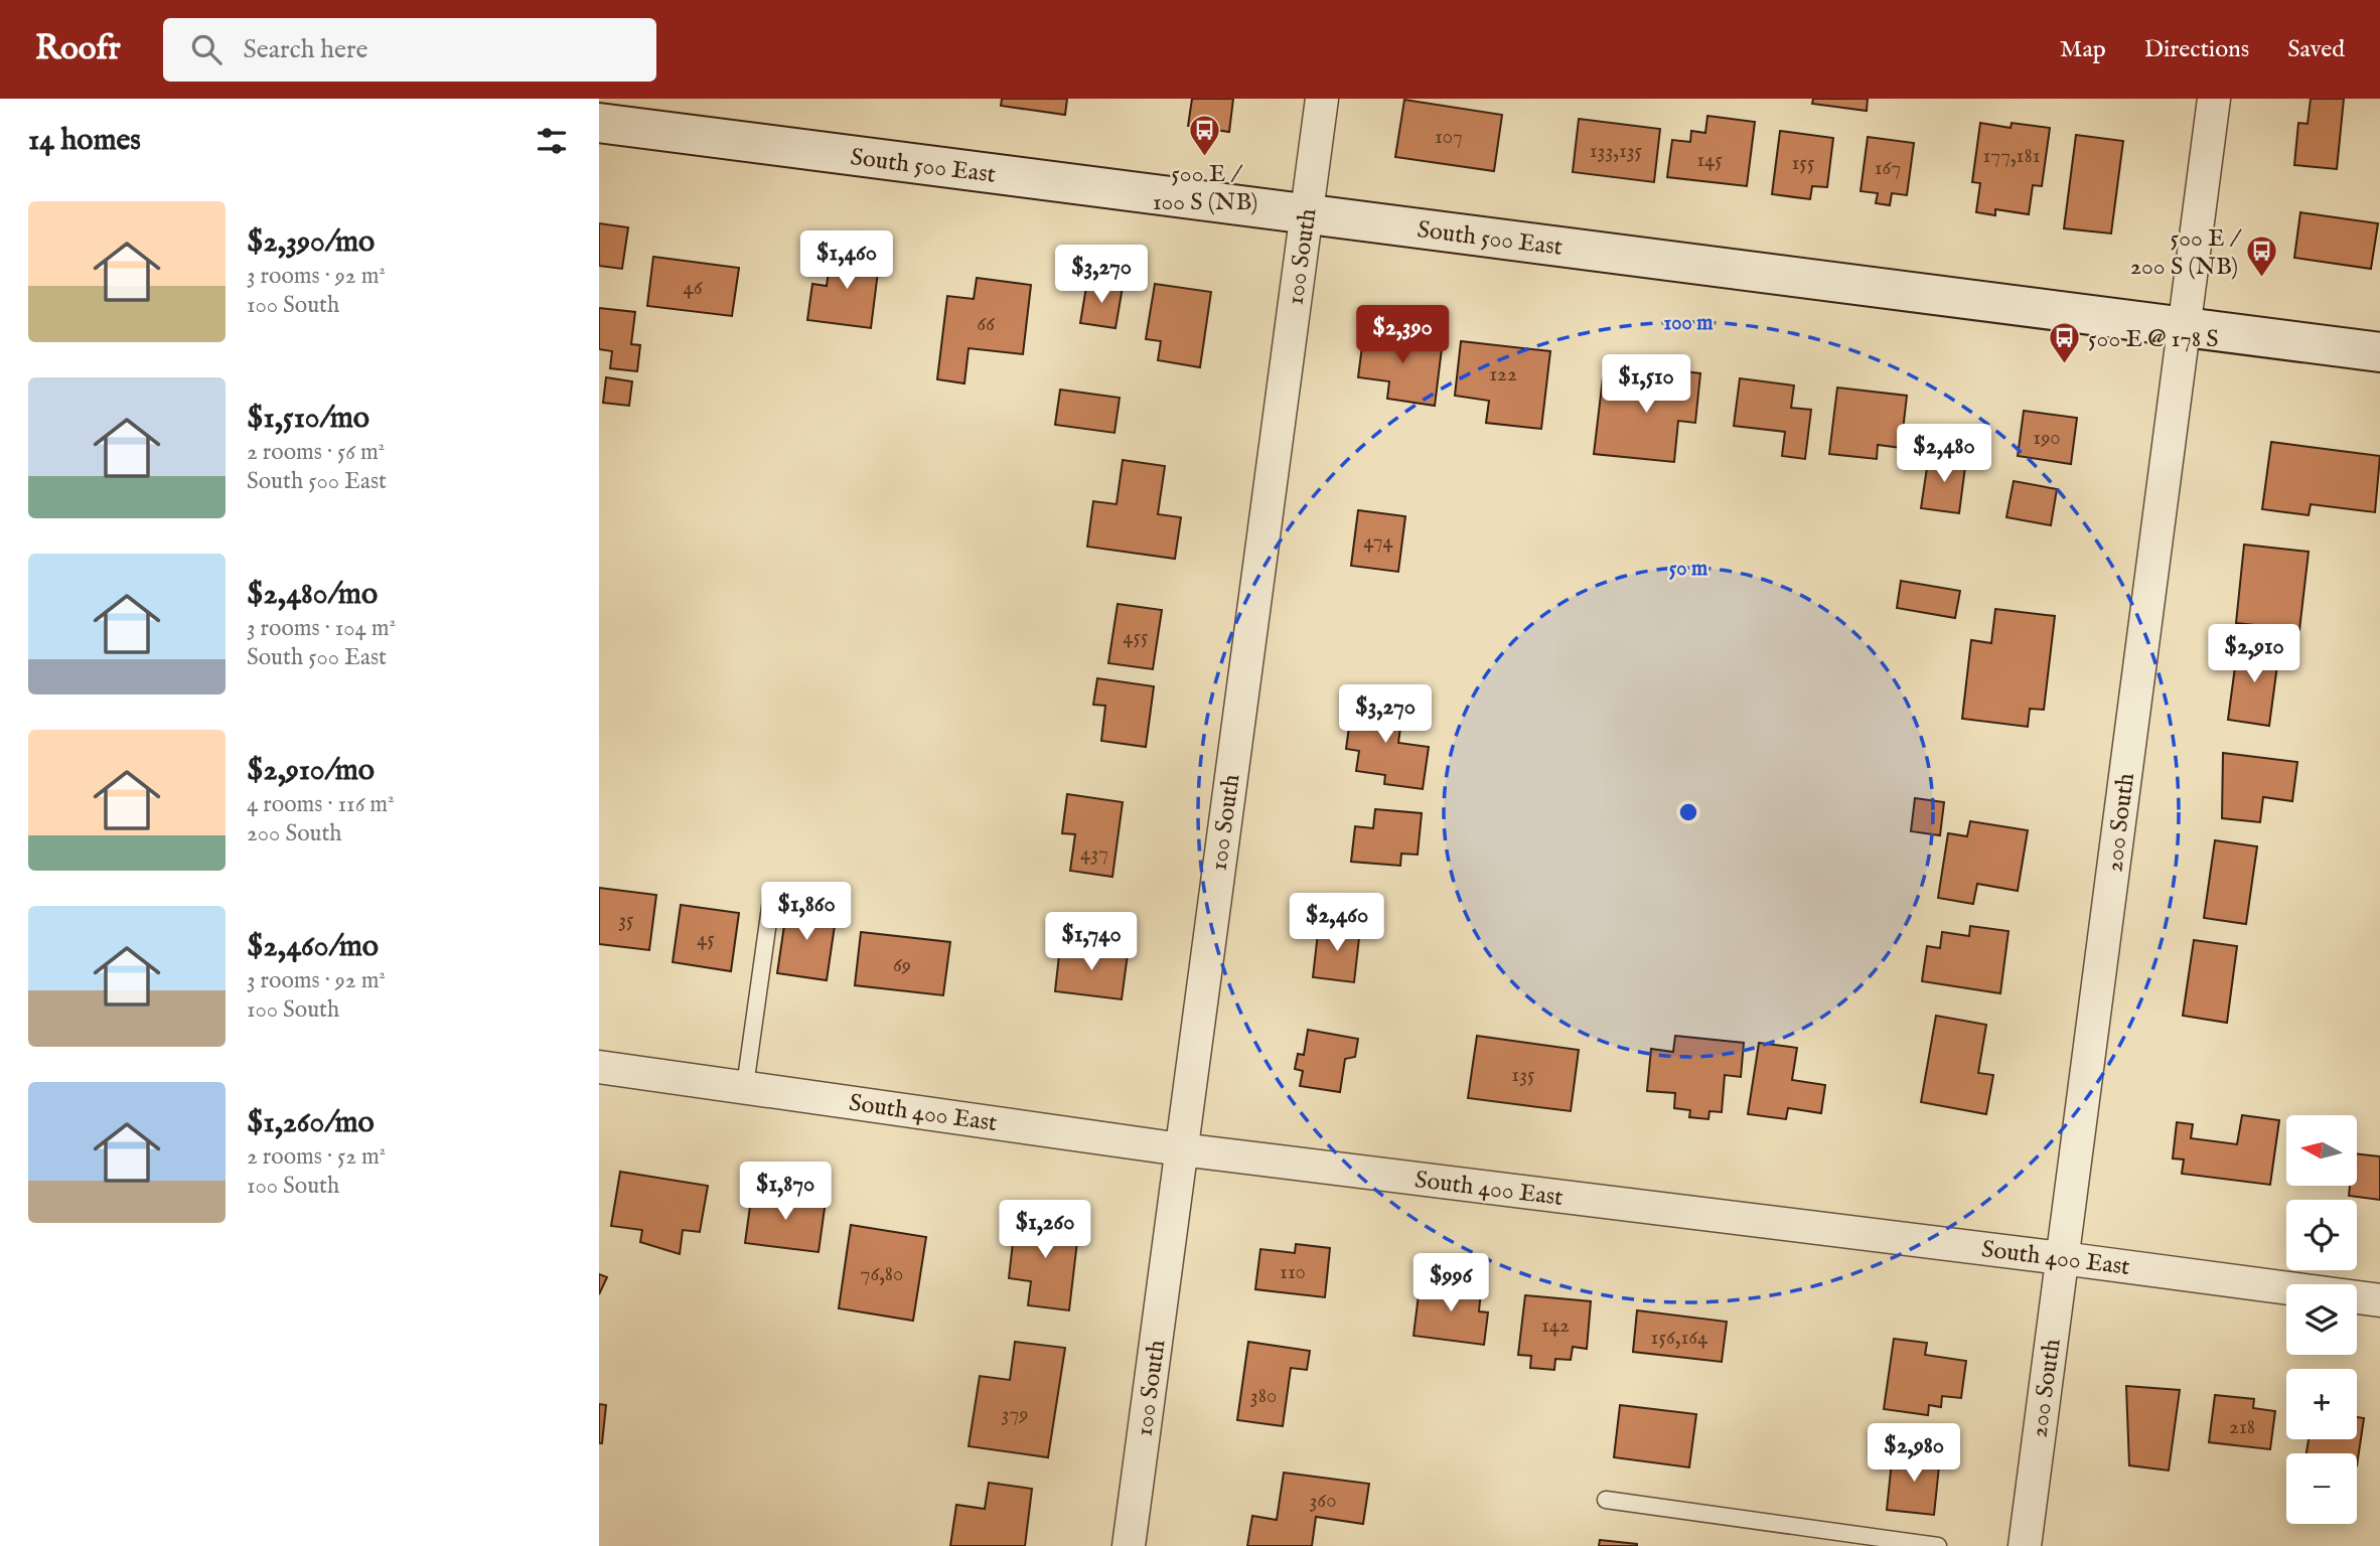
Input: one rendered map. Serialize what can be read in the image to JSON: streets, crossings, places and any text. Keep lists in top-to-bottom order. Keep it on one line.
{"streets":{"street":["South 500 East","100 South","200 South","South 400 East"]},"crossings":[["South 500 East","100 South"],["South 500 East","200 South"],["100 South","South 400 East"],["200 South","South 400 East"]],"places":{"bus stop":["500 E / 100 S (NB)","500 E / 200 S (NB)","500 E @ 178 S"]},"house_numbers":["107","133,135","177,181","145","155","167","46","66","122","190","474","455","437","35","45","69","135","110","76,80","142","156,164","380","379","218","360"],"north":"left","page":{"header":"Roofr","search":"Search here","nav":["Map","Directions","Saved"],"heading":"14 homes","list":[{"name":"$2,390/mo","note":"3 rooms · 92 m² · 100 South"},{"name":"$1,510/mo","note":"2 rooms · 56 m² · South 500 East"},{"name":"$2,480/mo","note":"3 rooms · 104 m² · South 500 East"},{"name":"$2,910/mo","note":"4 rooms · 116 m² · 200 South"},{"name":"$2,460/mo","note":"3 rooms · 92 m² · 100 South"},{"name":"$1,260/mo","note":"2 rooms · 52 m² · 100 South"}],"price":["$1,460","$3,270","$2,390","$1,510","$2,480","$2,910","$3,270","$1,860","$2,460","$1,740","$1,870","$1,260","$996","$2,980"],"map_buttons":["+","−"]},"rings":["100 m","50 m"]}
